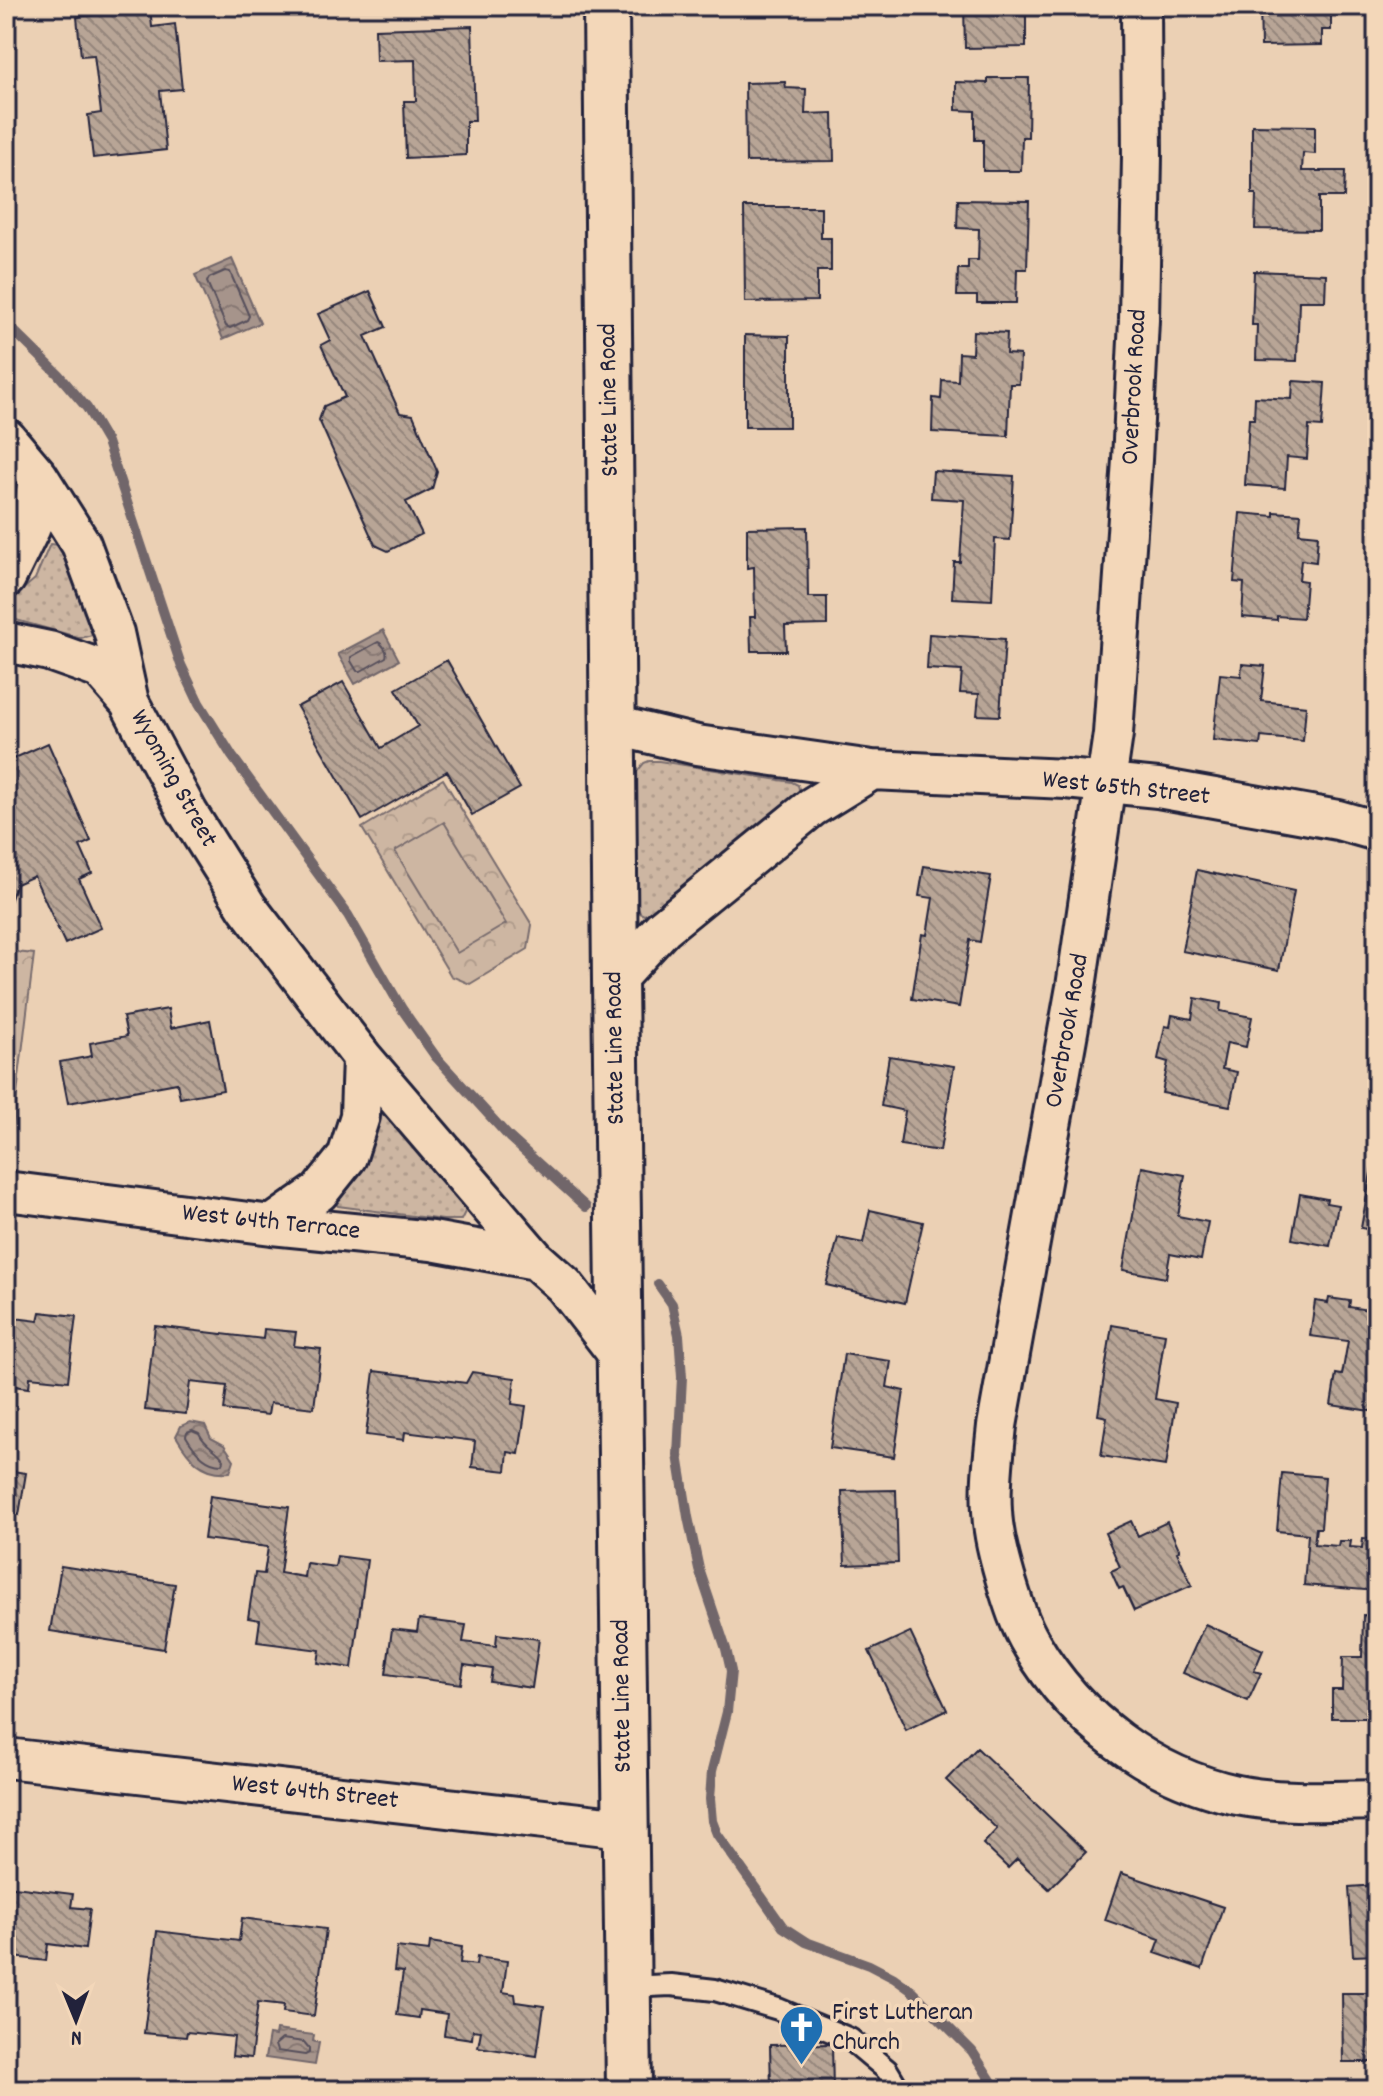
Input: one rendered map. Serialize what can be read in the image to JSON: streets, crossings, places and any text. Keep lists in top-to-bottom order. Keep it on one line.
{"streets":{"main road":["State Line Road"],"street":["Overbrook Road","Wyoming Street","West 65th Street","West 64th Terrace","West 64th Street"]},"crossings":[["Overbrook Road","West 65th Street"],["State Line Road","Wyoming Street"],["State Line Road","West 65th Street"],["State Line Road","West 64th Street"],["Wyoming Street","West 64th Terrace"]],"places":{"church":["First Lutheran Church"]},"north":"bottom"}
